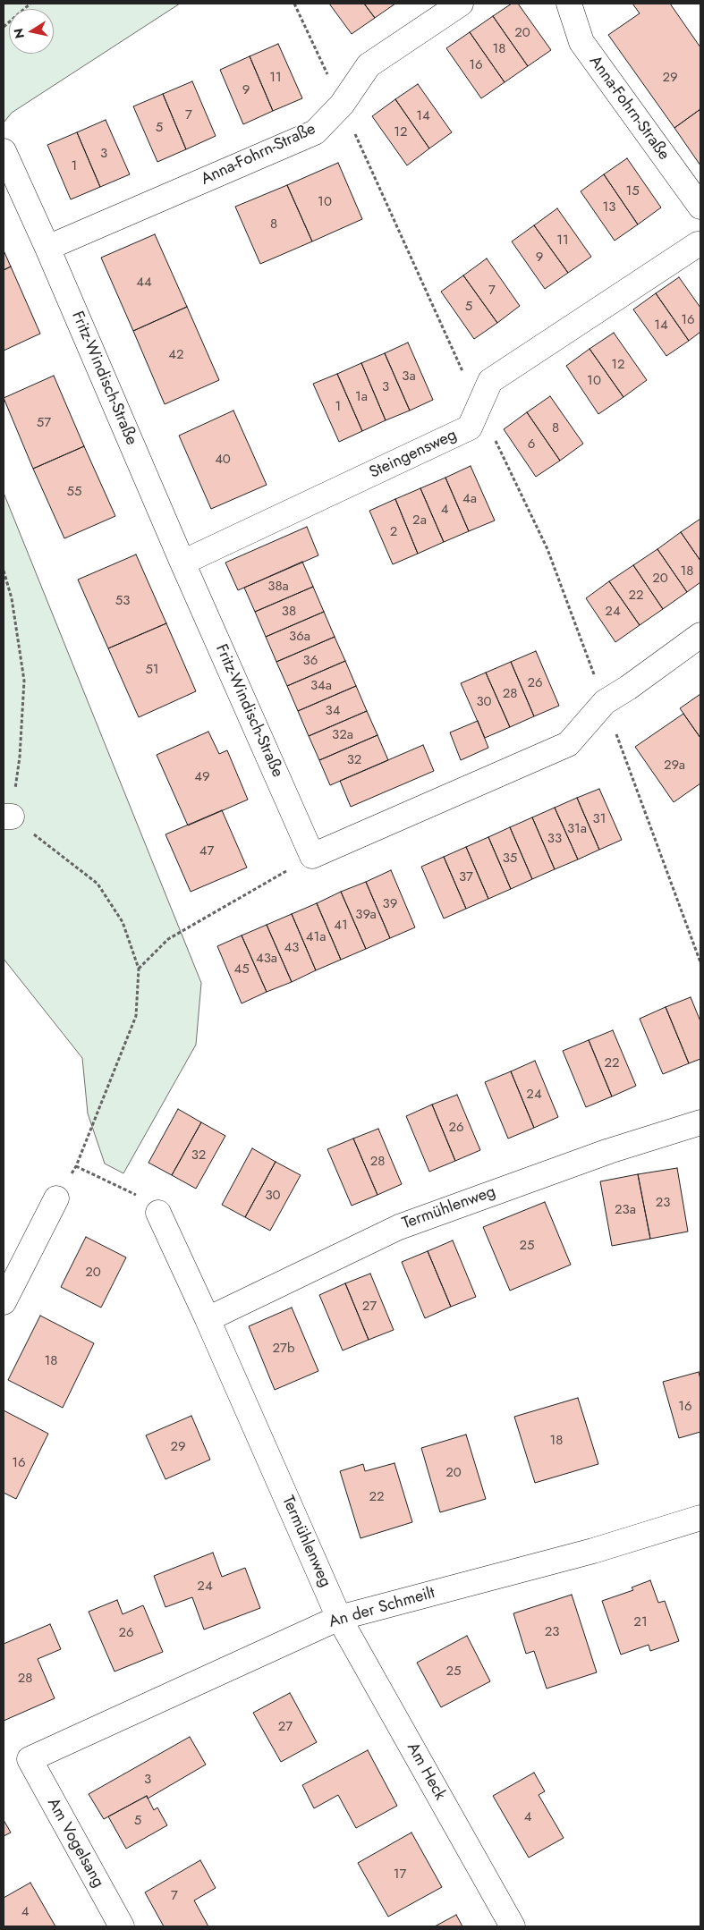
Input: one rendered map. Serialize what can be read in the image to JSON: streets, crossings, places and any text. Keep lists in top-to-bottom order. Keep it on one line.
{"streets":{"street":["Anna-Fohrn-Straße","Fritz-Windisch-Straße","Steingensweg","Termühlenweg","An der Schmeilt","Am Heck","Am Vogelsang"]},"crossings":[["Anna-Fohrn-Straße","Fritz-Windisch-Straße"],["Fritz-Windisch-Straße","Steingensweg"],["Termühlenweg","An der Schmeilt"],["Termühlenweg","Am Heck"],["An der Schmeilt","Am Heck"],["An der Schmeilt","Am Vogelsang"]],"house_numbers":["20","18","16","11","29","9","7","14","5","12","3","1","15","10","13","8","11","9","44","7","5","16","14","42","12","3a","10","3","1a","1","57","8","6","40","55","4a","4","2a","2","18","20","38a","22","53","38","24","36a","36","51","26","34a","28","30","34","32a","32","29a","49","31","31a","33","47","35","37","39","39a","41","41a","43","43a","45","22","24","26","32","28","30","23","23a","25","20","27","27b","18","16","18","29","16","20","22","24","21","23","26","25","28","27","3","4","5","17","7","4"],"north":"left"}
